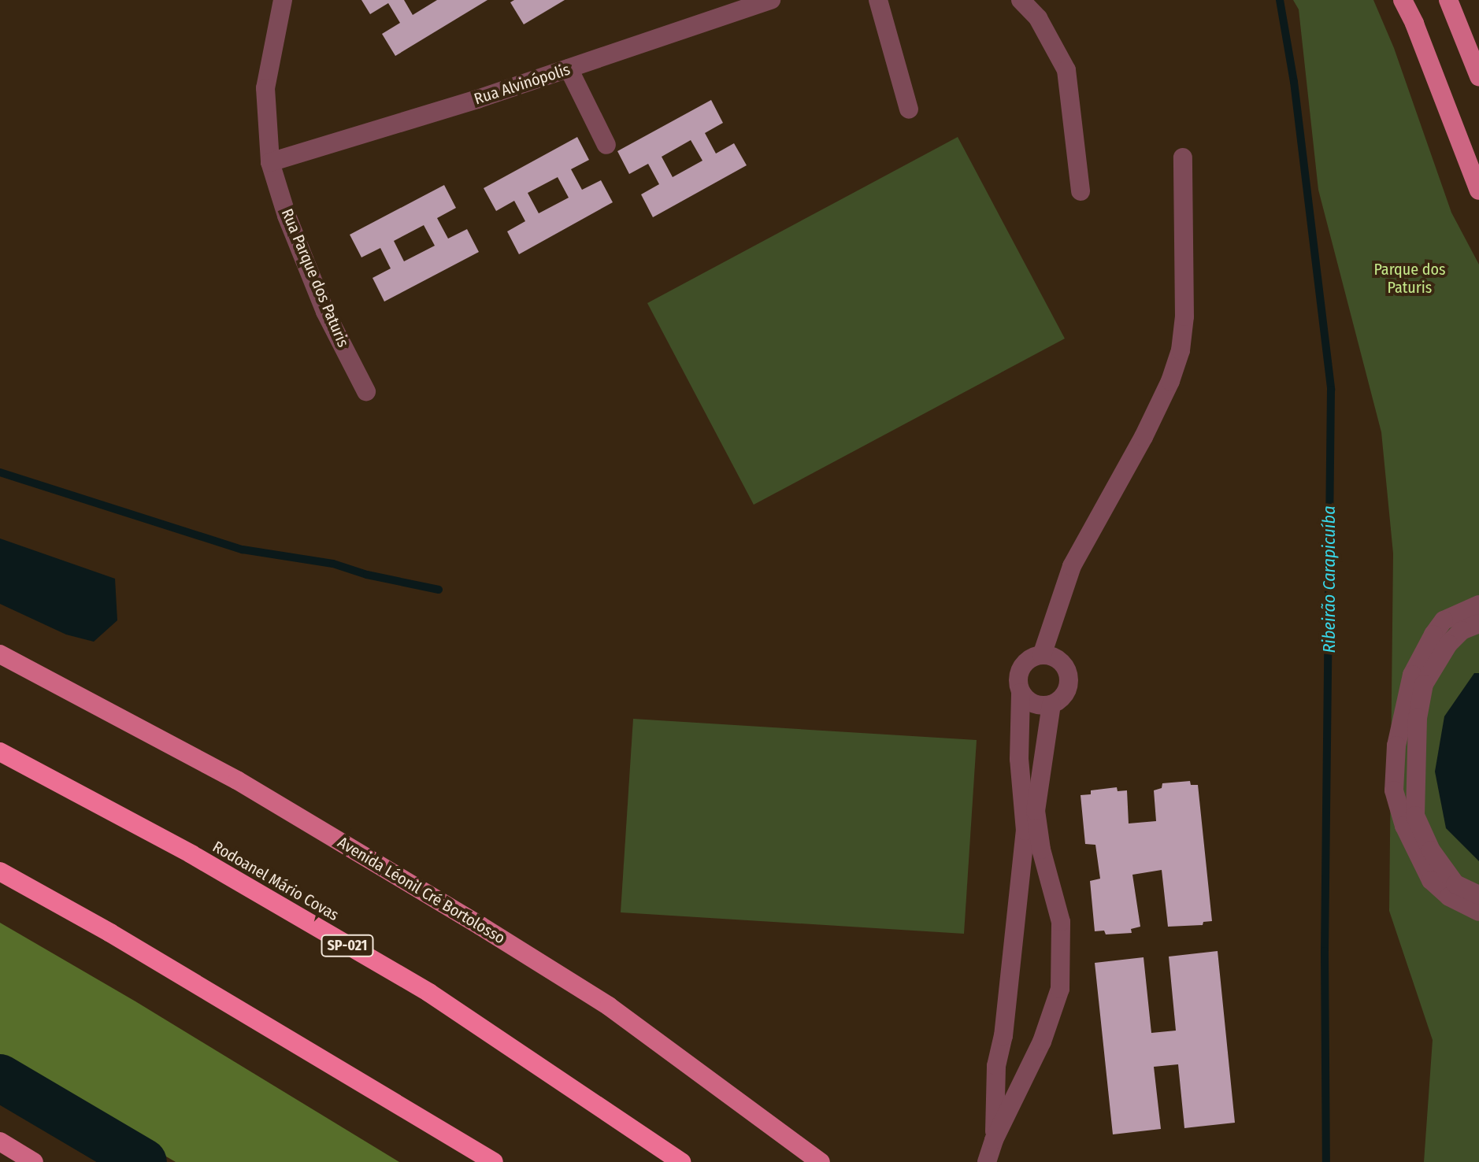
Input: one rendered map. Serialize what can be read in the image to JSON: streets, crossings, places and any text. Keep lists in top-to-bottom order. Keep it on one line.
{"streets":{"highway":["Rodoanel Mário Covas","SP-021"],"main road":["Avenida Léonil Cré Bortolosso"],"street":["Rua Alvinópolis","Rua Parque dos Paturis"]},"crossings":[["Rua Alvinópolis","Rua Parque dos Paturis"]],"water":["Ribeirão Carapicuíba"],"parks":["Parque dos Paturis"]}
